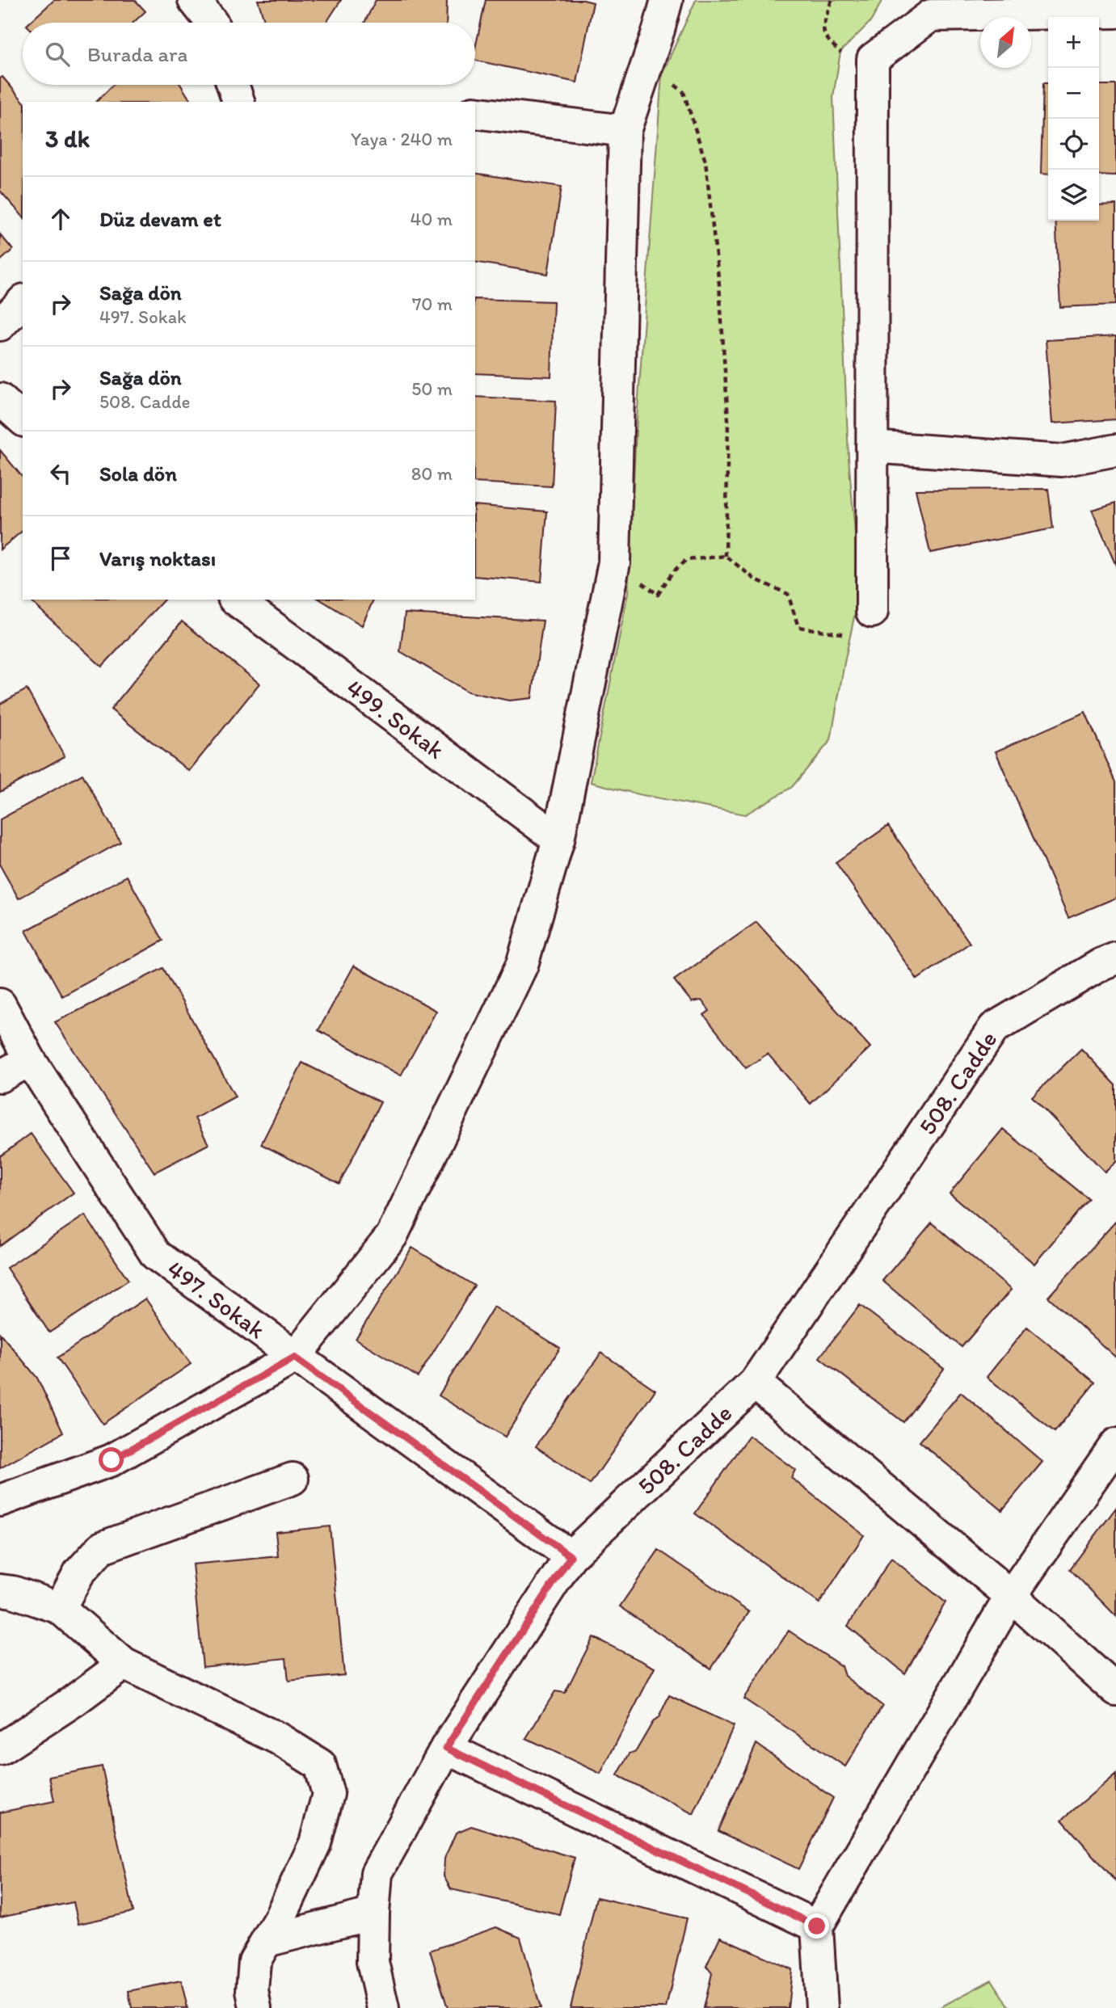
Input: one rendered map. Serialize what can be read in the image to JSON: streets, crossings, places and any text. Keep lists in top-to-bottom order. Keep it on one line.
{"streets":{"street":["499. Sokak","508. Cadde","497. Sokak"]},"crossings":[["508. Cadde","497. Sokak"]],"north":"top right","page":{"map_buttons":["+","−"],"search":"Burada ara","heading":["3 dk","Yaya · 240 m"],"list":[["Düz devam et","40 m"],["Sağa dön","497. Sokak","70 m"],["Sağa dön","508. Cadde","50 m"],["Sola dön","80 m"],"Varış noktası"]}}
